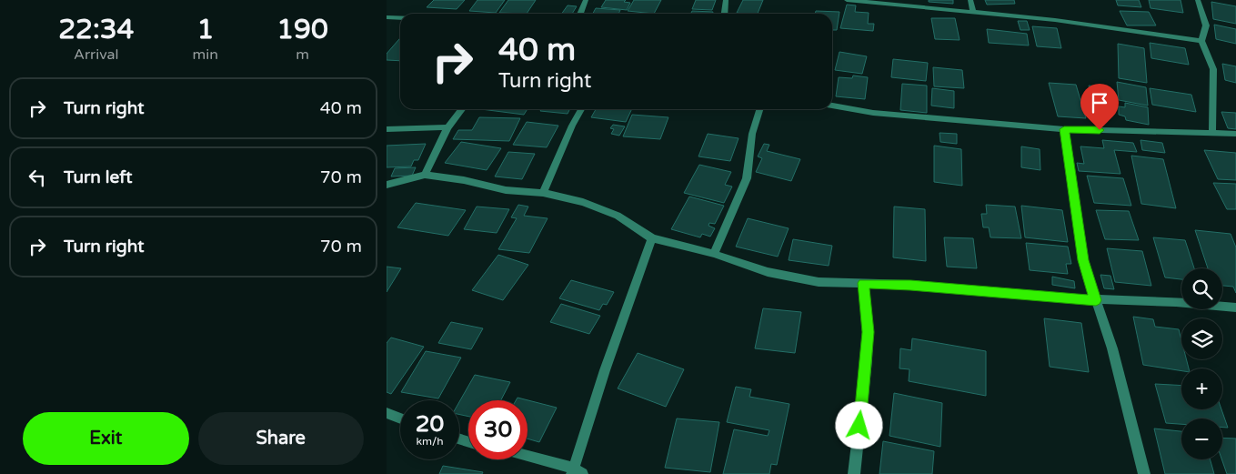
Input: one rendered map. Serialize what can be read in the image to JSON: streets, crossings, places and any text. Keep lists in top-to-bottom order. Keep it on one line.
{"page":{"eta":["22:34","Arrival","1","min","190","m"],"turn":["40 m","Turn right"],"list":[{"name":"Turn right","value":"40 m"},{"name":"Turn left","value":"70 m"},{"name":"Turn right","value":"70 m"}],"map_buttons":["+","−"],"speed":"20 km/h","limit":"30","buttons":["Exit","Share"]}}
